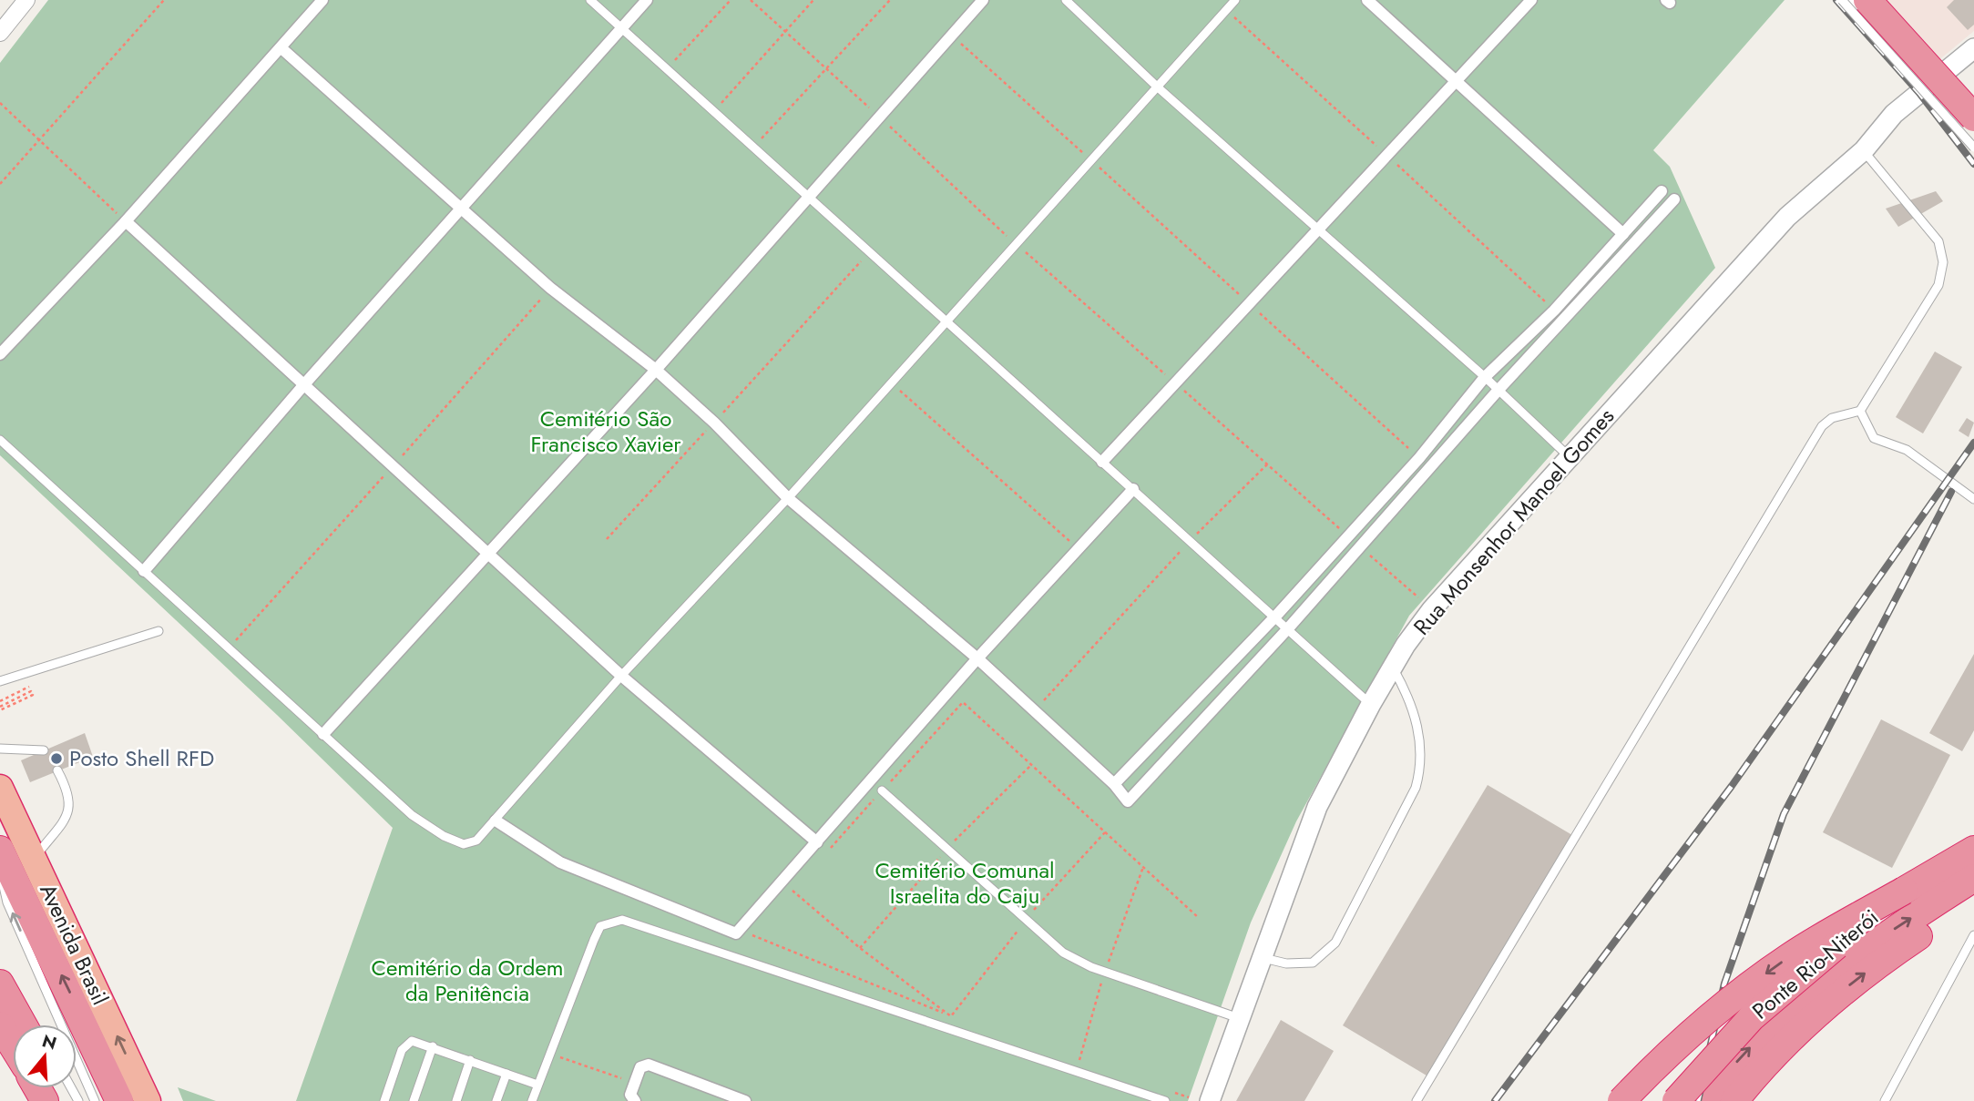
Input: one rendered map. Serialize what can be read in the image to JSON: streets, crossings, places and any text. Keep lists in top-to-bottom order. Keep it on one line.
{"streets":{"highway":["Avenida Brasil","Ponte Rio-Niterói"],"street":["Rua Monsenhor Manoel Gomes"]},"one_way":["Avenida Brasil"],"parks":["Cemitério São Francisco Xavier","Cemitério Comunal Israelita do Caju","Cemitério da Ordem da Penitência"],"places":["Posto Shell RFD"],"north":"top"}
